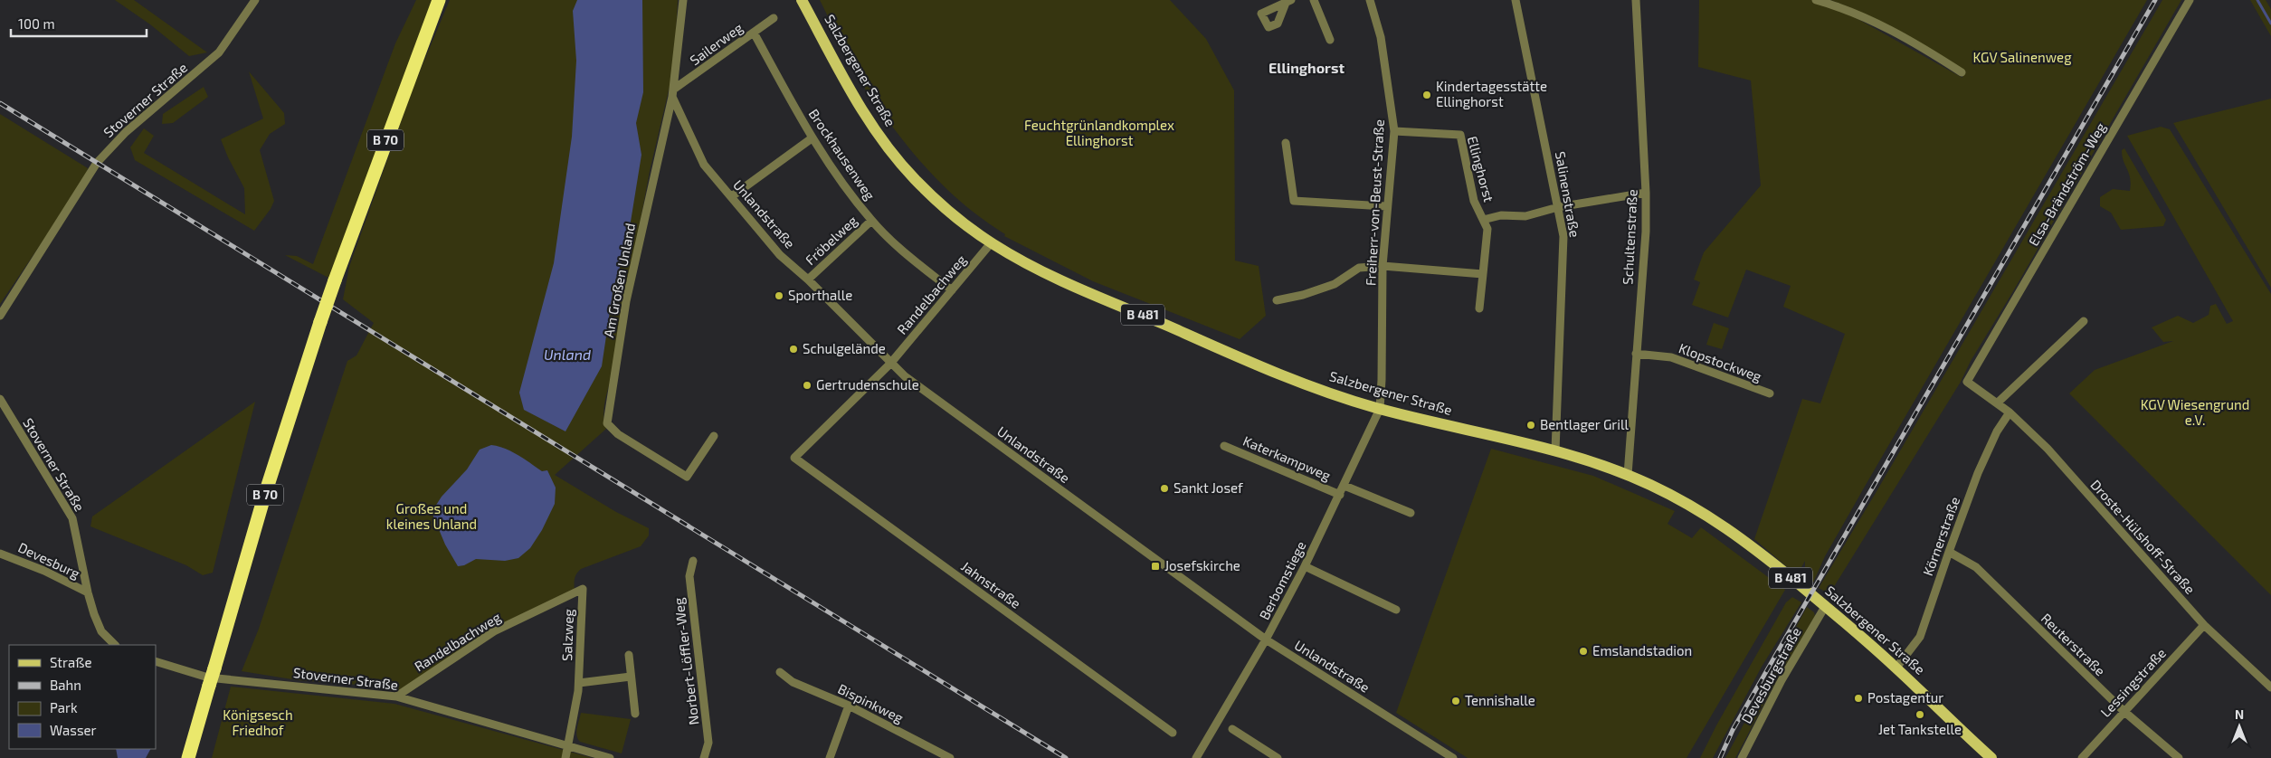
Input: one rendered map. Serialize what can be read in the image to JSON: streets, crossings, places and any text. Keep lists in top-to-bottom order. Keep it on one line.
{"streets":{"highway":["B 70"],"main road":["Salzbergener Straße","B 481"],"street":["Sailerweg","Stoverner Straße","Brockhausenweg","Ellinghorst","Elsa-Brändström-Weg","Salinenstraße","Freiherr-von-Beust-Straße","Unlandstraße","Schultenstraße","Fröbelweg","Am Großen Unland","Randelbachweg","Klopstockweg","Katerkampweg","Körnerstraße","Droste-Hülshoff-Straße","Devesburg","Berbomstiege","Jahnstraße","Salzweg","Reuterstraße","Norbert-Löffler-Weg","Devesburgstraße","Lessingstraße","Bispinkweg"]},"crossings":[["Sailerweg","Brockhausenweg"],["Sailerweg","Unlandstraße"],["Sailerweg","Am Großen Unland"],["Salzbergener Straße","Salinenstraße"],["Salzbergener Straße","Freiherr-von-Beust-Straße"],["Salzbergener Straße","Schultenstraße"],["Salzbergener Straße","Randelbachweg"],["Salzbergener Straße","Körnerstraße"],["Salzbergener Straße","Berbomstiege"],["Salzbergener Straße","Devesburgstraße"],["Stoverner Straße","Randelbachweg"],["Stoverner Straße","Devesburg"],["Stoverner Straße","Salzweg"],["Brockhausenweg","Fröbelweg"],["Brockhausenweg","Randelbachweg"],["Ellinghorst","Salinenstraße"],["Ellinghorst","Freiherr-von-Beust-Straße"],["Ellinghorst","Schultenstraße"],["Elsa-Brändström-Weg","Droste-Hülshoff-Straße"],["Freiherr-von-Beust-Straße","Berbomstiege"],["Unlandstraße","Fröbelweg"],["Unlandstraße","Am Großen Unland"],["Unlandstraße","Randelbachweg"],["Unlandstraße","Berbomstiege"],["Schultenstraße","Klopstockweg"],["Randelbachweg","Jahnstraße"],["Randelbachweg","Salzweg"],["Katerkampweg","Berbomstiege"],["Körnerstraße","Droste-Hülshoff-Straße"],["Körnerstraße","Reuterstraße"],["Droste-Hülshoff-Straße","Lessingstraße"],["Reuterstraße","Lessingstraße"]],"districts":["Ellinghorst"],"water":["Unland"],"parks":["KGV Salinenweg","Feuchtgrünlandkomplex Ellinghorst","KGV Wiesengrund e.V.","Großes und kleines Unland","Königsesch Friedhof"],"places":{"other":["Kindertagesstätte Ellinghorst","Sporthalle","Schulgelände","Gertrudenschule","Bentlager Grill","Sankt Josef","Emslandstadion","Postagentur","Tennishalle","Jet Tankstelle"],"transit":["Josefskirche"]},"legend":["Straße","Bahn","Park","Wasser"],"scale_bar":"100 m","north":"top"}
